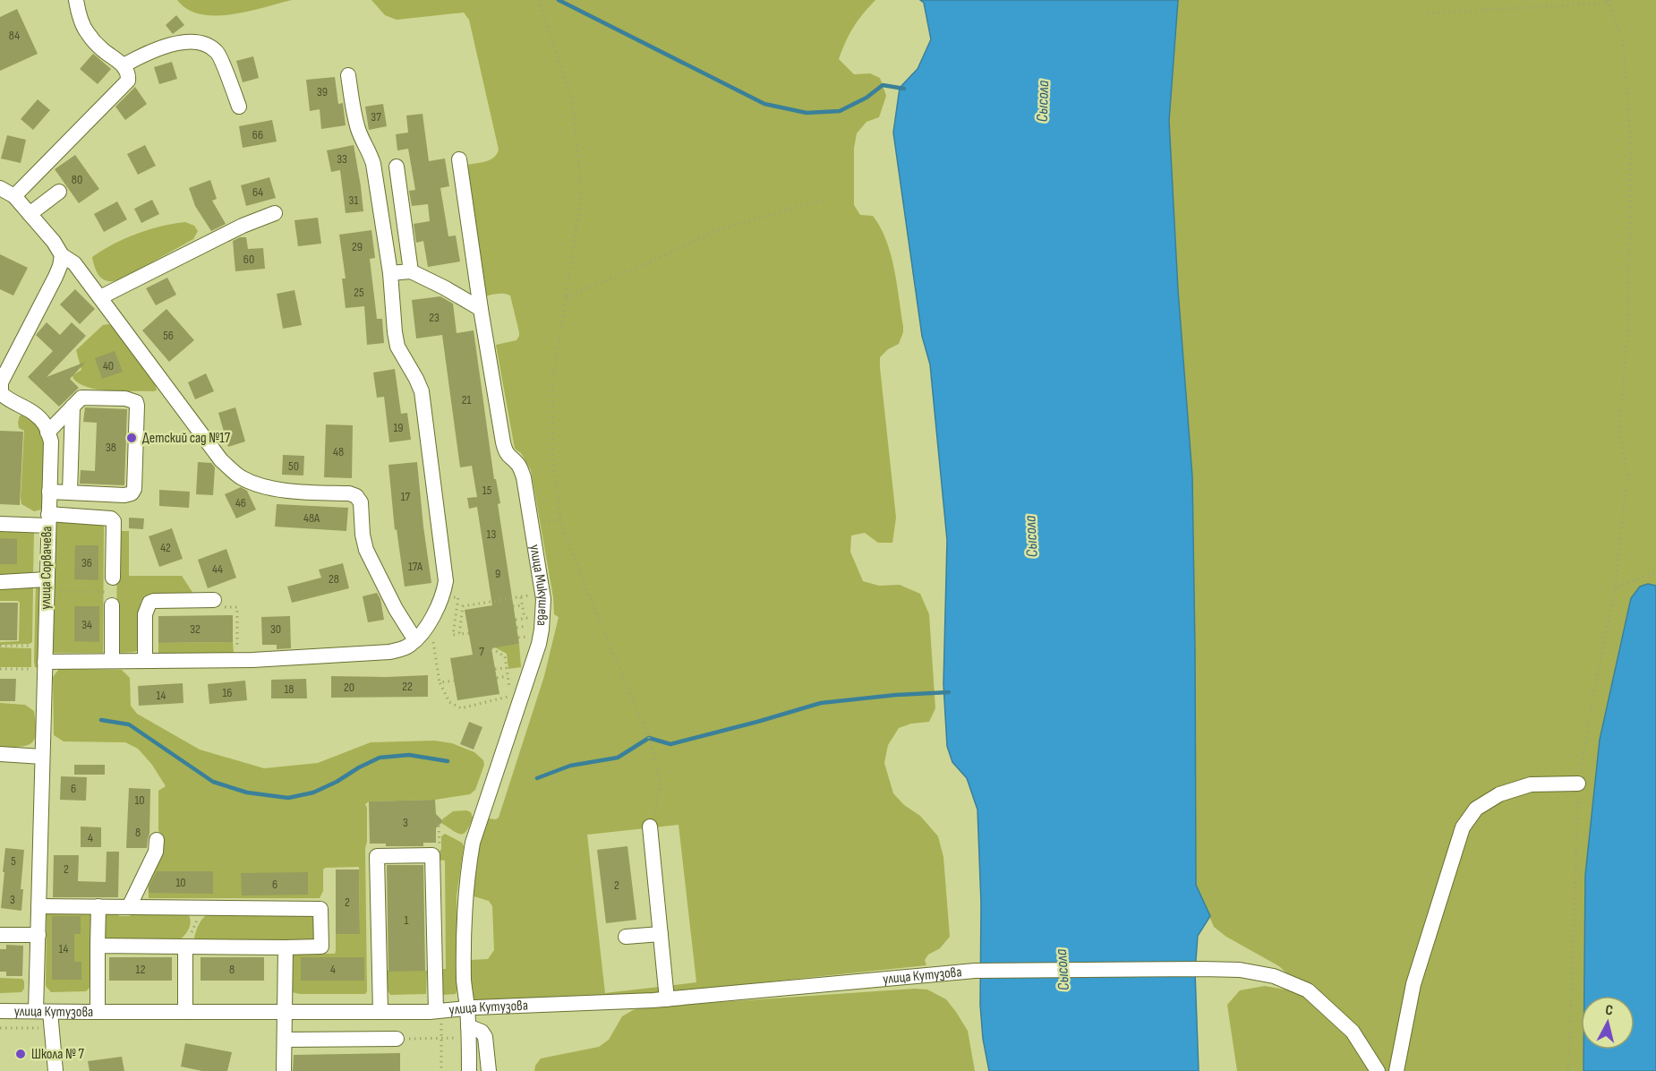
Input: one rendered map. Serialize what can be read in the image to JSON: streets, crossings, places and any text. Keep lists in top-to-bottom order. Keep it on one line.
{"streets":{"street":["улица Сорвачева","улица Микушева","улица Кутузова"]},"crossings":[["улица Сорвачева","улица Кутузова"],["улица Микушева","улица Кутузова"]],"water":["Сысола"],"places":["Детский сад №17","Школа № 7"],"house_numbers":["84","39","37","66","33","80","64","31","29","60","25","23","56","40","21","19","38","48","50","15","17","46","48А","13","42","36","17А","44","9","28","34","32","30","7","22","20","18","16","14","6","10","3","8","4","5","2","10","6","2","3","2","1","14","12","8","4"],"north":"top"}
